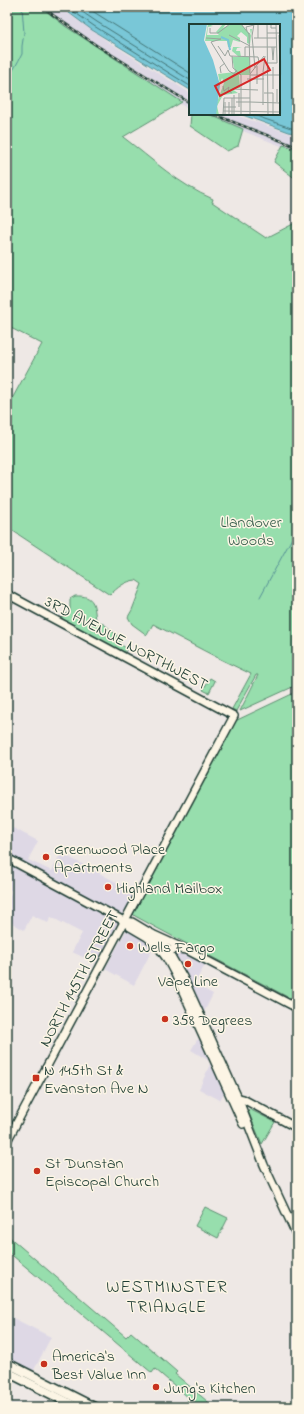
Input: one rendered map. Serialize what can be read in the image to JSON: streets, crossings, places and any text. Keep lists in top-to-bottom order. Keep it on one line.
{"streets":{"main road":["3RD AVENUE NORTHWEST","NORTH 145TH STREET"]},"crossings":[["3RD AVENUE NORTHWEST","NORTH 145TH STREET"]],"districts":["WESTMINSTER TRIANGLE"],"parks":["Llandover Woods"],"places":{"other":["Greenwood Place Apartments","Highland Mailbox","Wells Fargo","Vape Line","358 Degrees","St Dunstan Episcopal Church","America's Best Value Inn","Jung's Kitchen"],"transit":["N 145th St & Evanston Ave N"]}}
